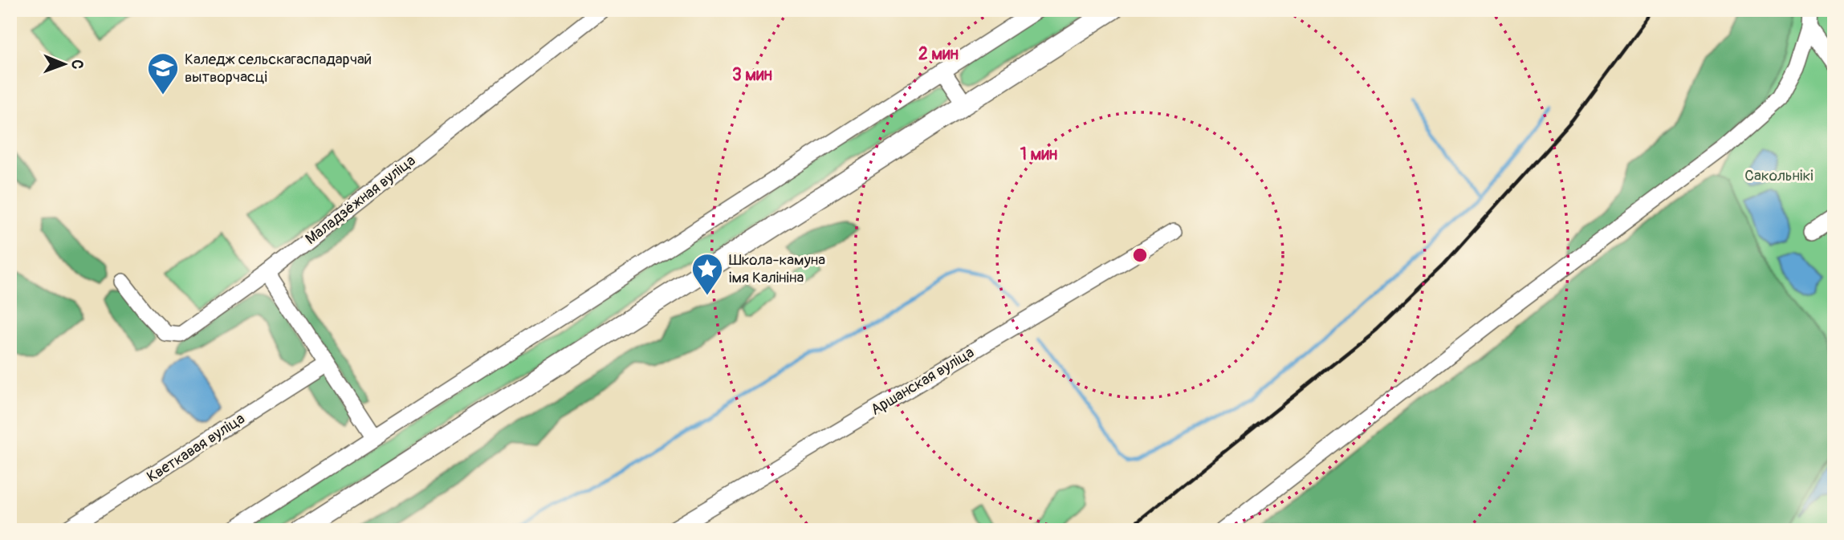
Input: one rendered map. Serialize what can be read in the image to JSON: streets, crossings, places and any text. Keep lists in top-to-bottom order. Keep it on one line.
{"streets":{"street":["Маладзёжная вуліца","Аршанская вуліца","Кветкавая вуліца"]},"parks":["Сакольнікі"],"places":{"school or university":["Каледж сельскагаспадарчай вытворчасці"],"place":["Школа-камуна імя Калініна"]},"north":"right","rings":["2 мин","3 мин","1 мин"]}
